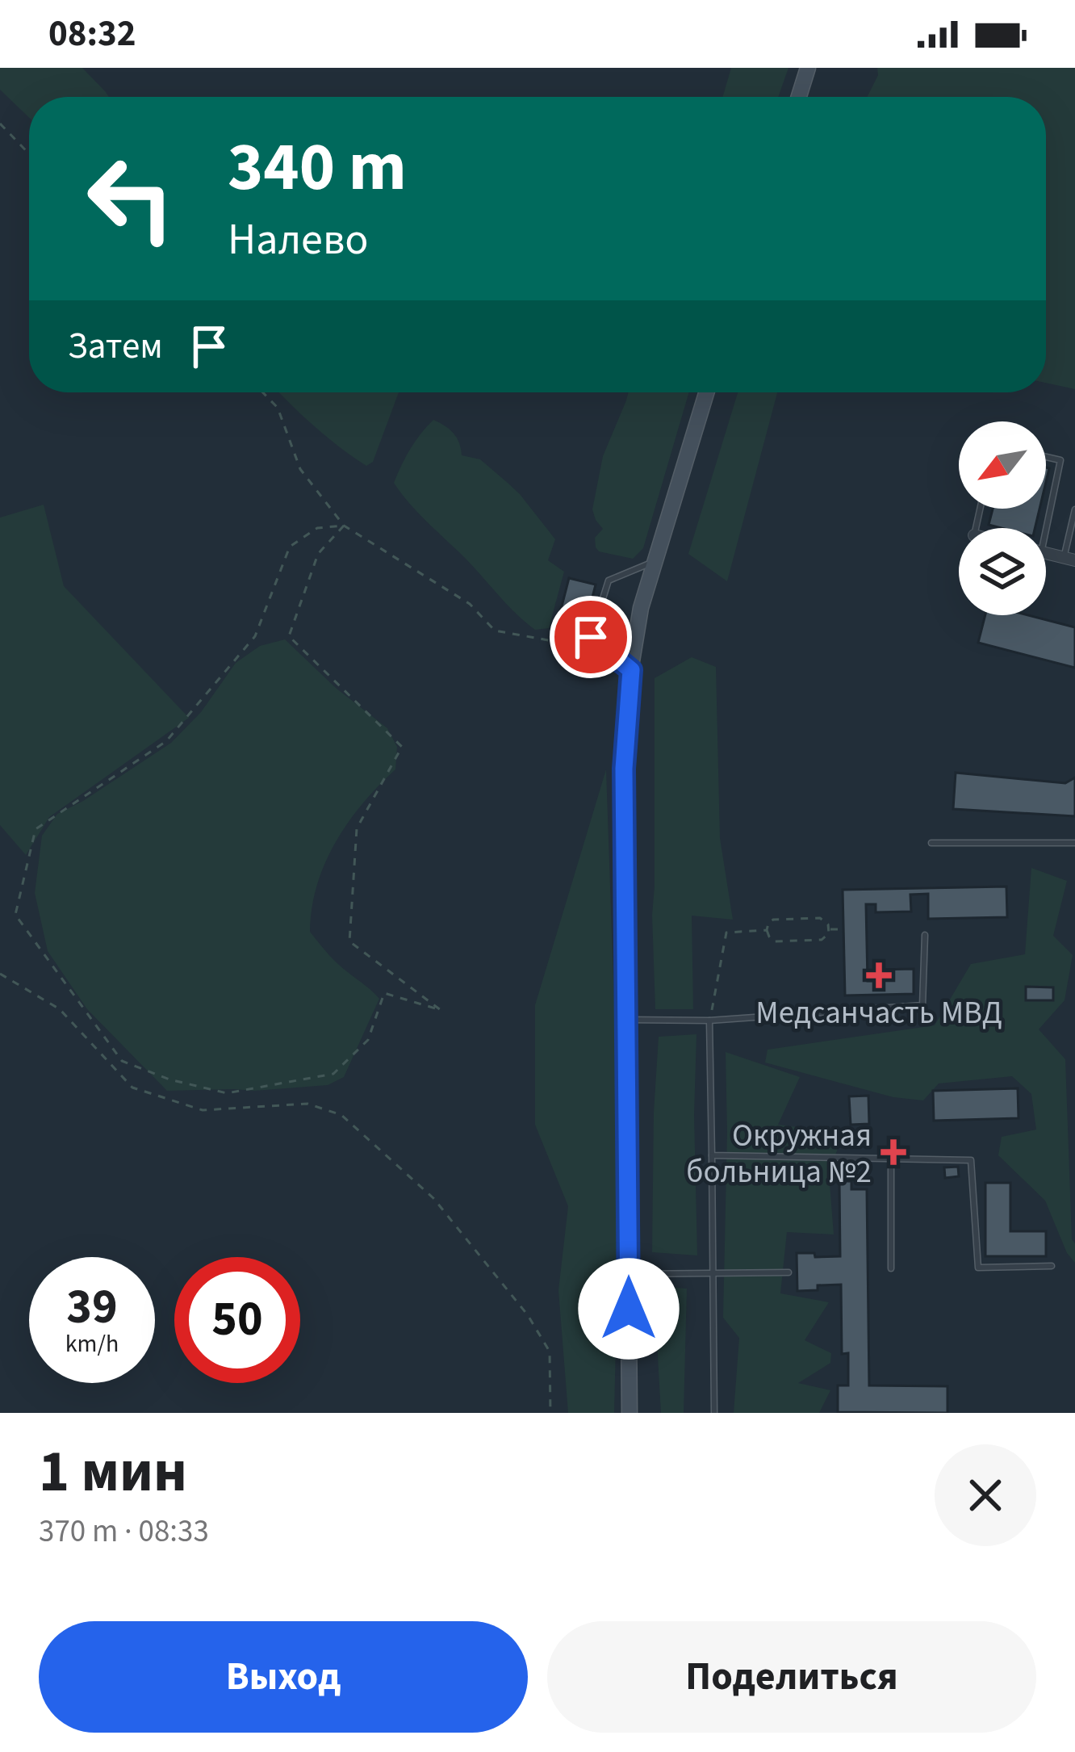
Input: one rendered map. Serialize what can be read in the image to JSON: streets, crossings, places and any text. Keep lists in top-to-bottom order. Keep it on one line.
{"places":{"health":["Медсанчасть МВД","Окружная больница №2"]},"north":"bottom left","page":{"status":"08:32","turn":["340 m","Налево"],"then":"Затем","speed":"39 km/h","limit":"50","heading":["1 мин","370 m · 08:33"],"buttons":["Выход","Поделиться"]}}
